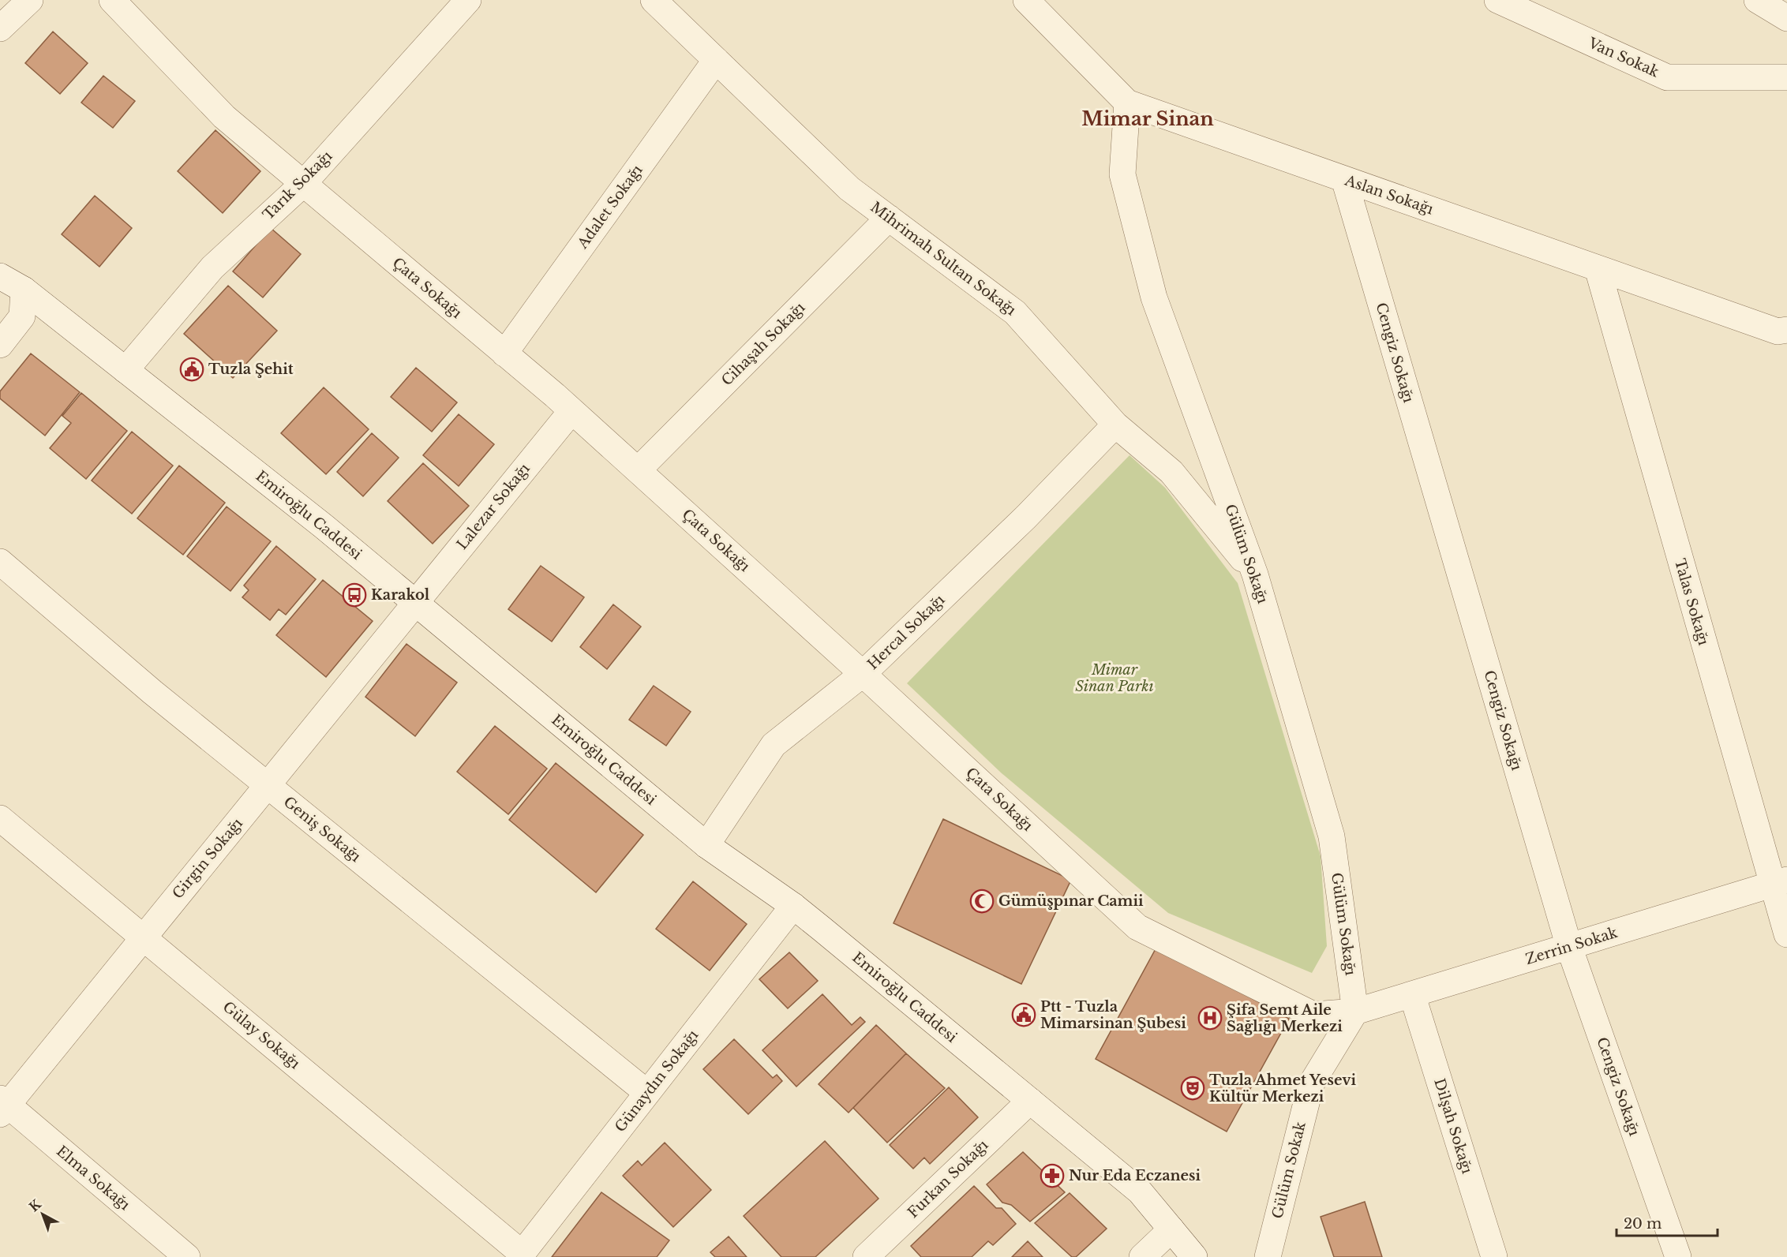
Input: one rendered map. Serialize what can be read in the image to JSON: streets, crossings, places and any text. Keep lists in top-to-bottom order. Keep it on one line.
{"streets":{"street":["Van Sokak","Tarık Sokağı","Aslan Sokağı","Adalet Sokağı","Mihrimah Sultan Sokağı","Çata Sokağı","Cihaşah Sokağı","Cengiz Sokağı","Lalezar Sokağı","Emiroğlu Caddesi","Gülüm Sokağı","Talas Sokağı","Hercal Sokağı","Geniş Sokağı","Girgin Sokağı","Zerrin Sokak","Gülay Sokağı","Günaydın Sokağı","Dilşah Sokağı","Gülüm Sokak","Elma Sokağı","Furkan Sokağı"]},"crossings":[["Tarık Sokağı","Çata Sokağı"],["Tarık Sokağı","Emiroğlu Caddesi"],["Aslan Sokağı","Cengiz Sokağı"],["Aslan Sokağı","Gülüm Sokağı"],["Aslan Sokağı","Talas Sokağı"],["Adalet Sokağı","Mihrimah Sultan Sokağı"],["Adalet Sokağı","Çata Sokağı"],["Mihrimah Sultan Sokağı","Cihaşah Sokağı"],["Mihrimah Sultan Sokağı","Gülüm Sokağı"],["Mihrimah Sultan Sokağı","Hercal Sokağı"],["Çata Sokağı","Cihaşah Sokağı"],["Çata Sokağı","Lalezar Sokağı"],["Çata Sokağı","Gülüm Sokağı"],["Çata Sokağı","Hercal Sokağı"],["Çata Sokağı","Zerrin Sokak"],["Çata Sokağı","Gülüm Sokak"],["Cengiz Sokağı","Zerrin Sokak"],["Lalezar Sokağı","Emiroğlu Caddesi"],["Lalezar Sokağı","Girgin Sokağı"],["Emiroğlu Caddesi","Hercal Sokağı"],["Emiroğlu Caddesi","Girgin Sokağı"],["Emiroğlu Caddesi","Günaydın Sokağı"],["Emiroğlu Caddesi","Furkan Sokağı"],["Gülüm Sokağı","Zerrin Sokak"],["Gülüm Sokağı","Gülüm Sokak"],["Talas Sokağı","Zerrin Sokak"],["Geniş Sokağı","Girgin Sokağı"],["Geniş Sokağı","Günaydın Sokağı"],["Girgin Sokağı","Gülay Sokağı"],["Girgin Sokağı","Elma Sokağı"],["Zerrin Sokak","Dilşah Sokağı"],["Zerrin Sokak","Gülüm Sokak"],["Gülay Sokağı","Günaydın Sokağı"]],"districts":["Mimar Sinan"],"parks":["Mimar Sinan Parkı"],"places":{"public building":["Tuzla Şehit","Ptt - Tuzla Mimarsinan Şubesi"],"bus stop":["Karakol"],"mosque":["Gümüşpınar Camii"],"hospital":["Şifa Semt Aile Sağlığı Merkezi"],"theatre":["Tuzla Ahmet Yesevi Kültür Merkezi"],"pharmacy":["Nur Eda Eczanesi"]},"scale_bar":"20 m","north":"top left"}
